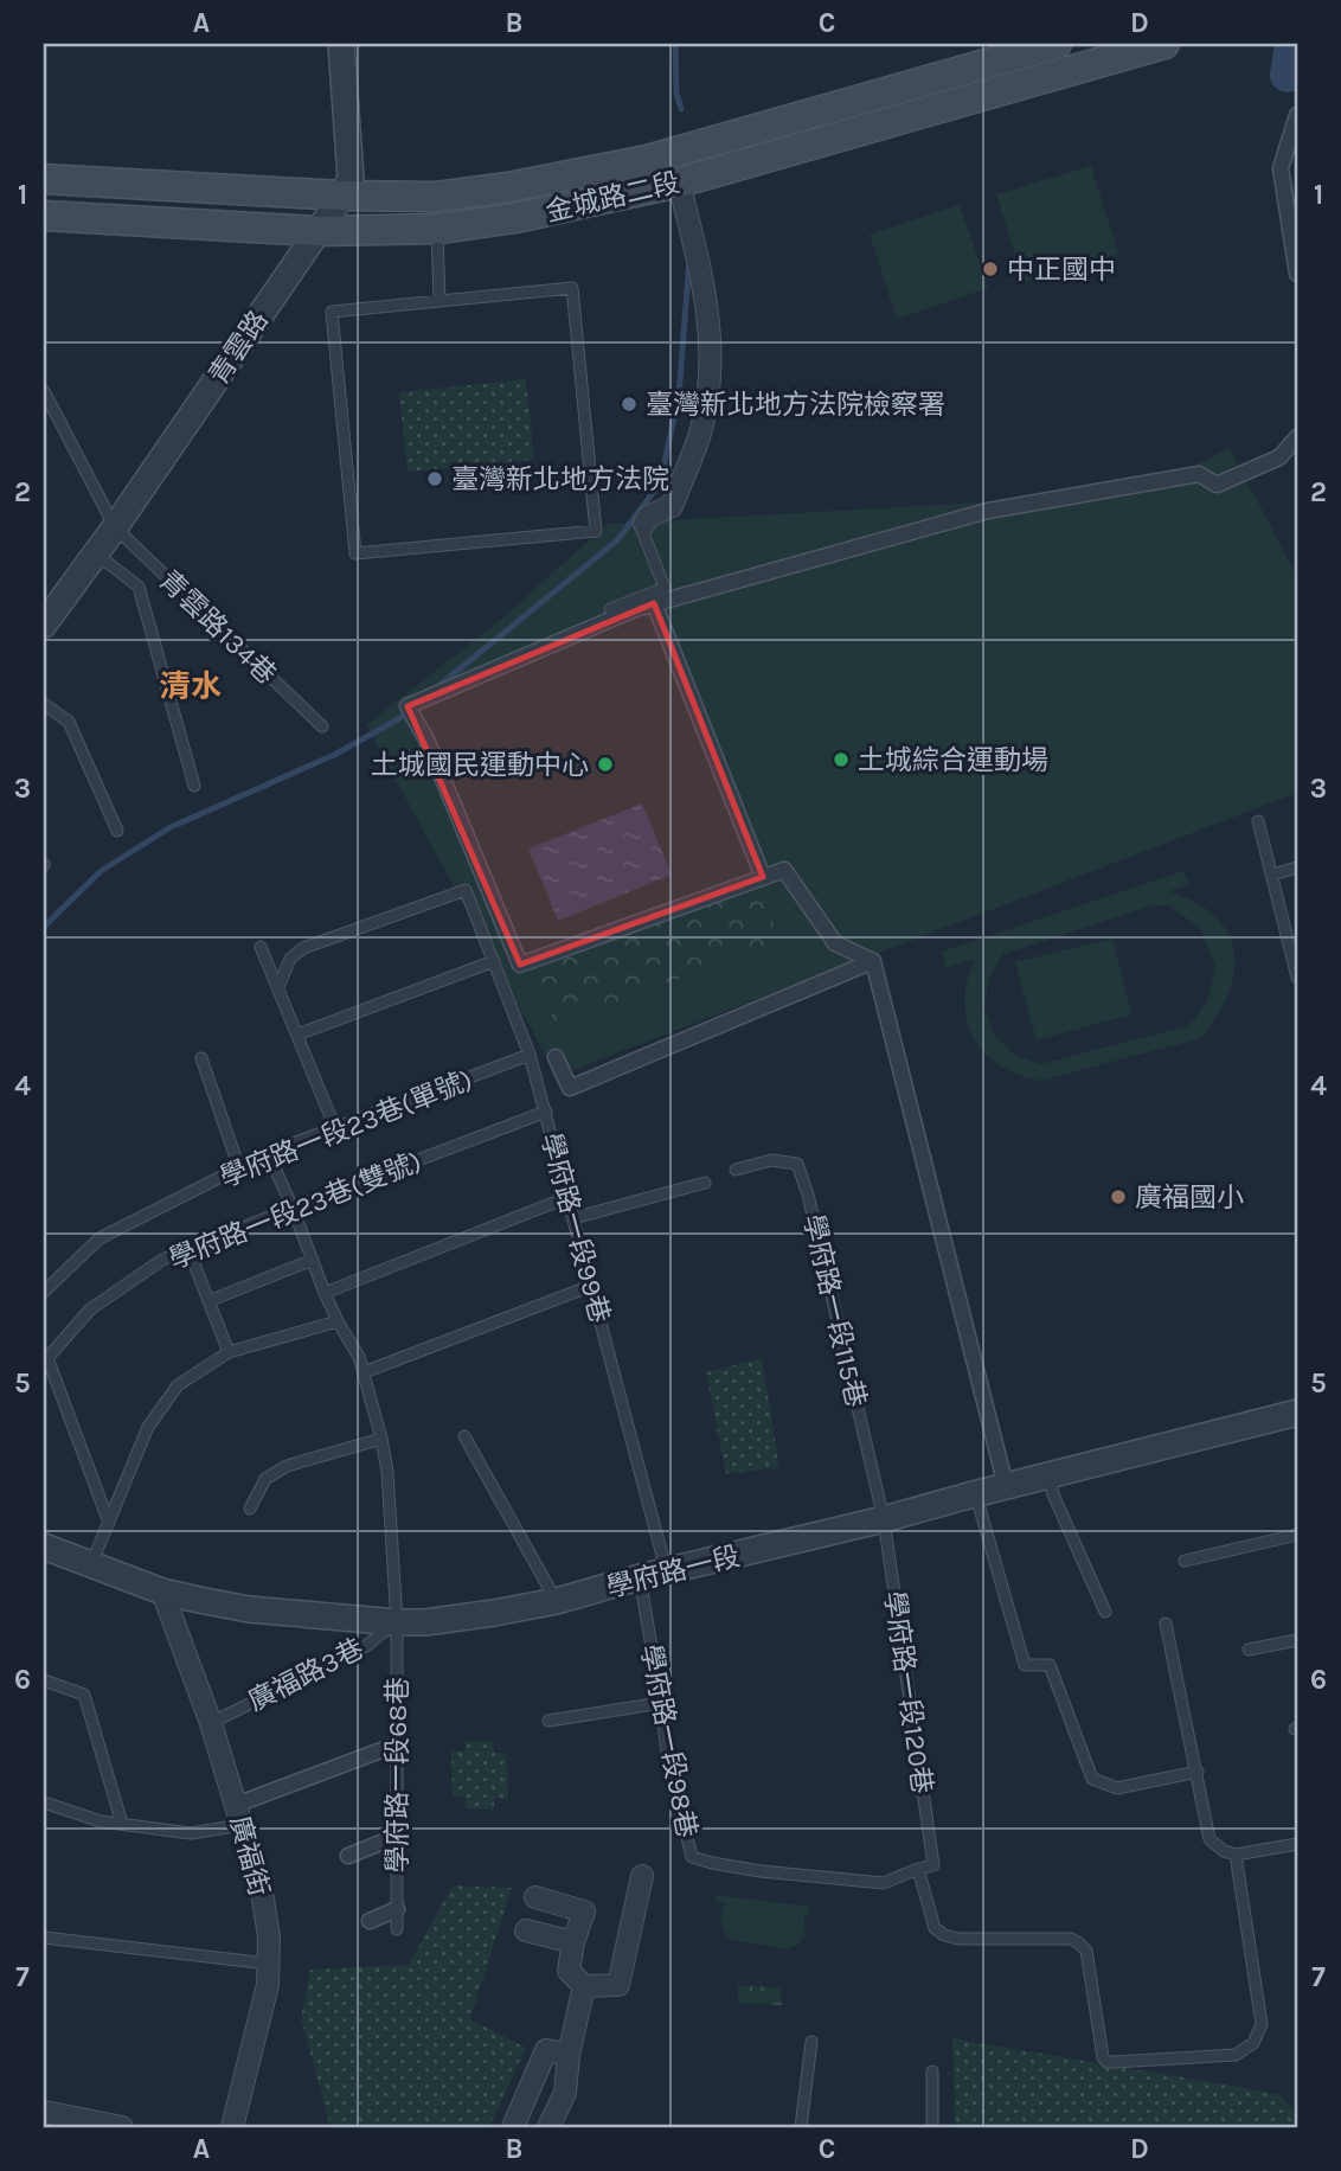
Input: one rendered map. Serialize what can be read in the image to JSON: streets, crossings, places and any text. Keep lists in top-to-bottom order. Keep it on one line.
{"streets":{"main road":["金城路二段"],"street":["青雲路","學府路一段","廣福街"],"lane":["青雲路134巷","學府路一段23巷(單號)","學府路一段23巷(雙號)","學府路一段99巷","學府路一段115巷","廣福路3巷","學府路一段120巷","學府路一段98巷","學府路一段68巷"]},"crossings":[["金城路二段","青雲路"],["青雲路","青雲路134巷"],["學府路一段23巷(單號)","學府路一段99巷"],["學府路一段23巷(單號)","學府路一段68巷"],["學府路一段23巷(雙號)","學府路一段99巷"],["學府路一段23巷(雙號)","學府路一段68巷"],["學府路一段99巷","學府路一段"],["學府路一段115巷","學府路一段"],["學府路一段115巷","學府路一段120巷"],["學府路一段","廣福路3巷"],["學府路一段","學府路一段120巷"],["學府路一段","學府路一段98巷"],["學府路一段","學府路一段68巷"],["學府路一段","廣福街"],["廣福路3巷","學府路一段68巷"],["廣福路3巷","廣福街"],["學府路一段120巷","學府路一段98巷"]],"districts":["清水"],"places":["中正國中","臺灣新北地方法院檢察署","臺灣新北地方法院","土城綜合運動場","土城國民運動中心","廣福國小"],"grid":{"columns":["A","B","C","D"],"rows":["1","2","3","4","5","6","7"]}}
